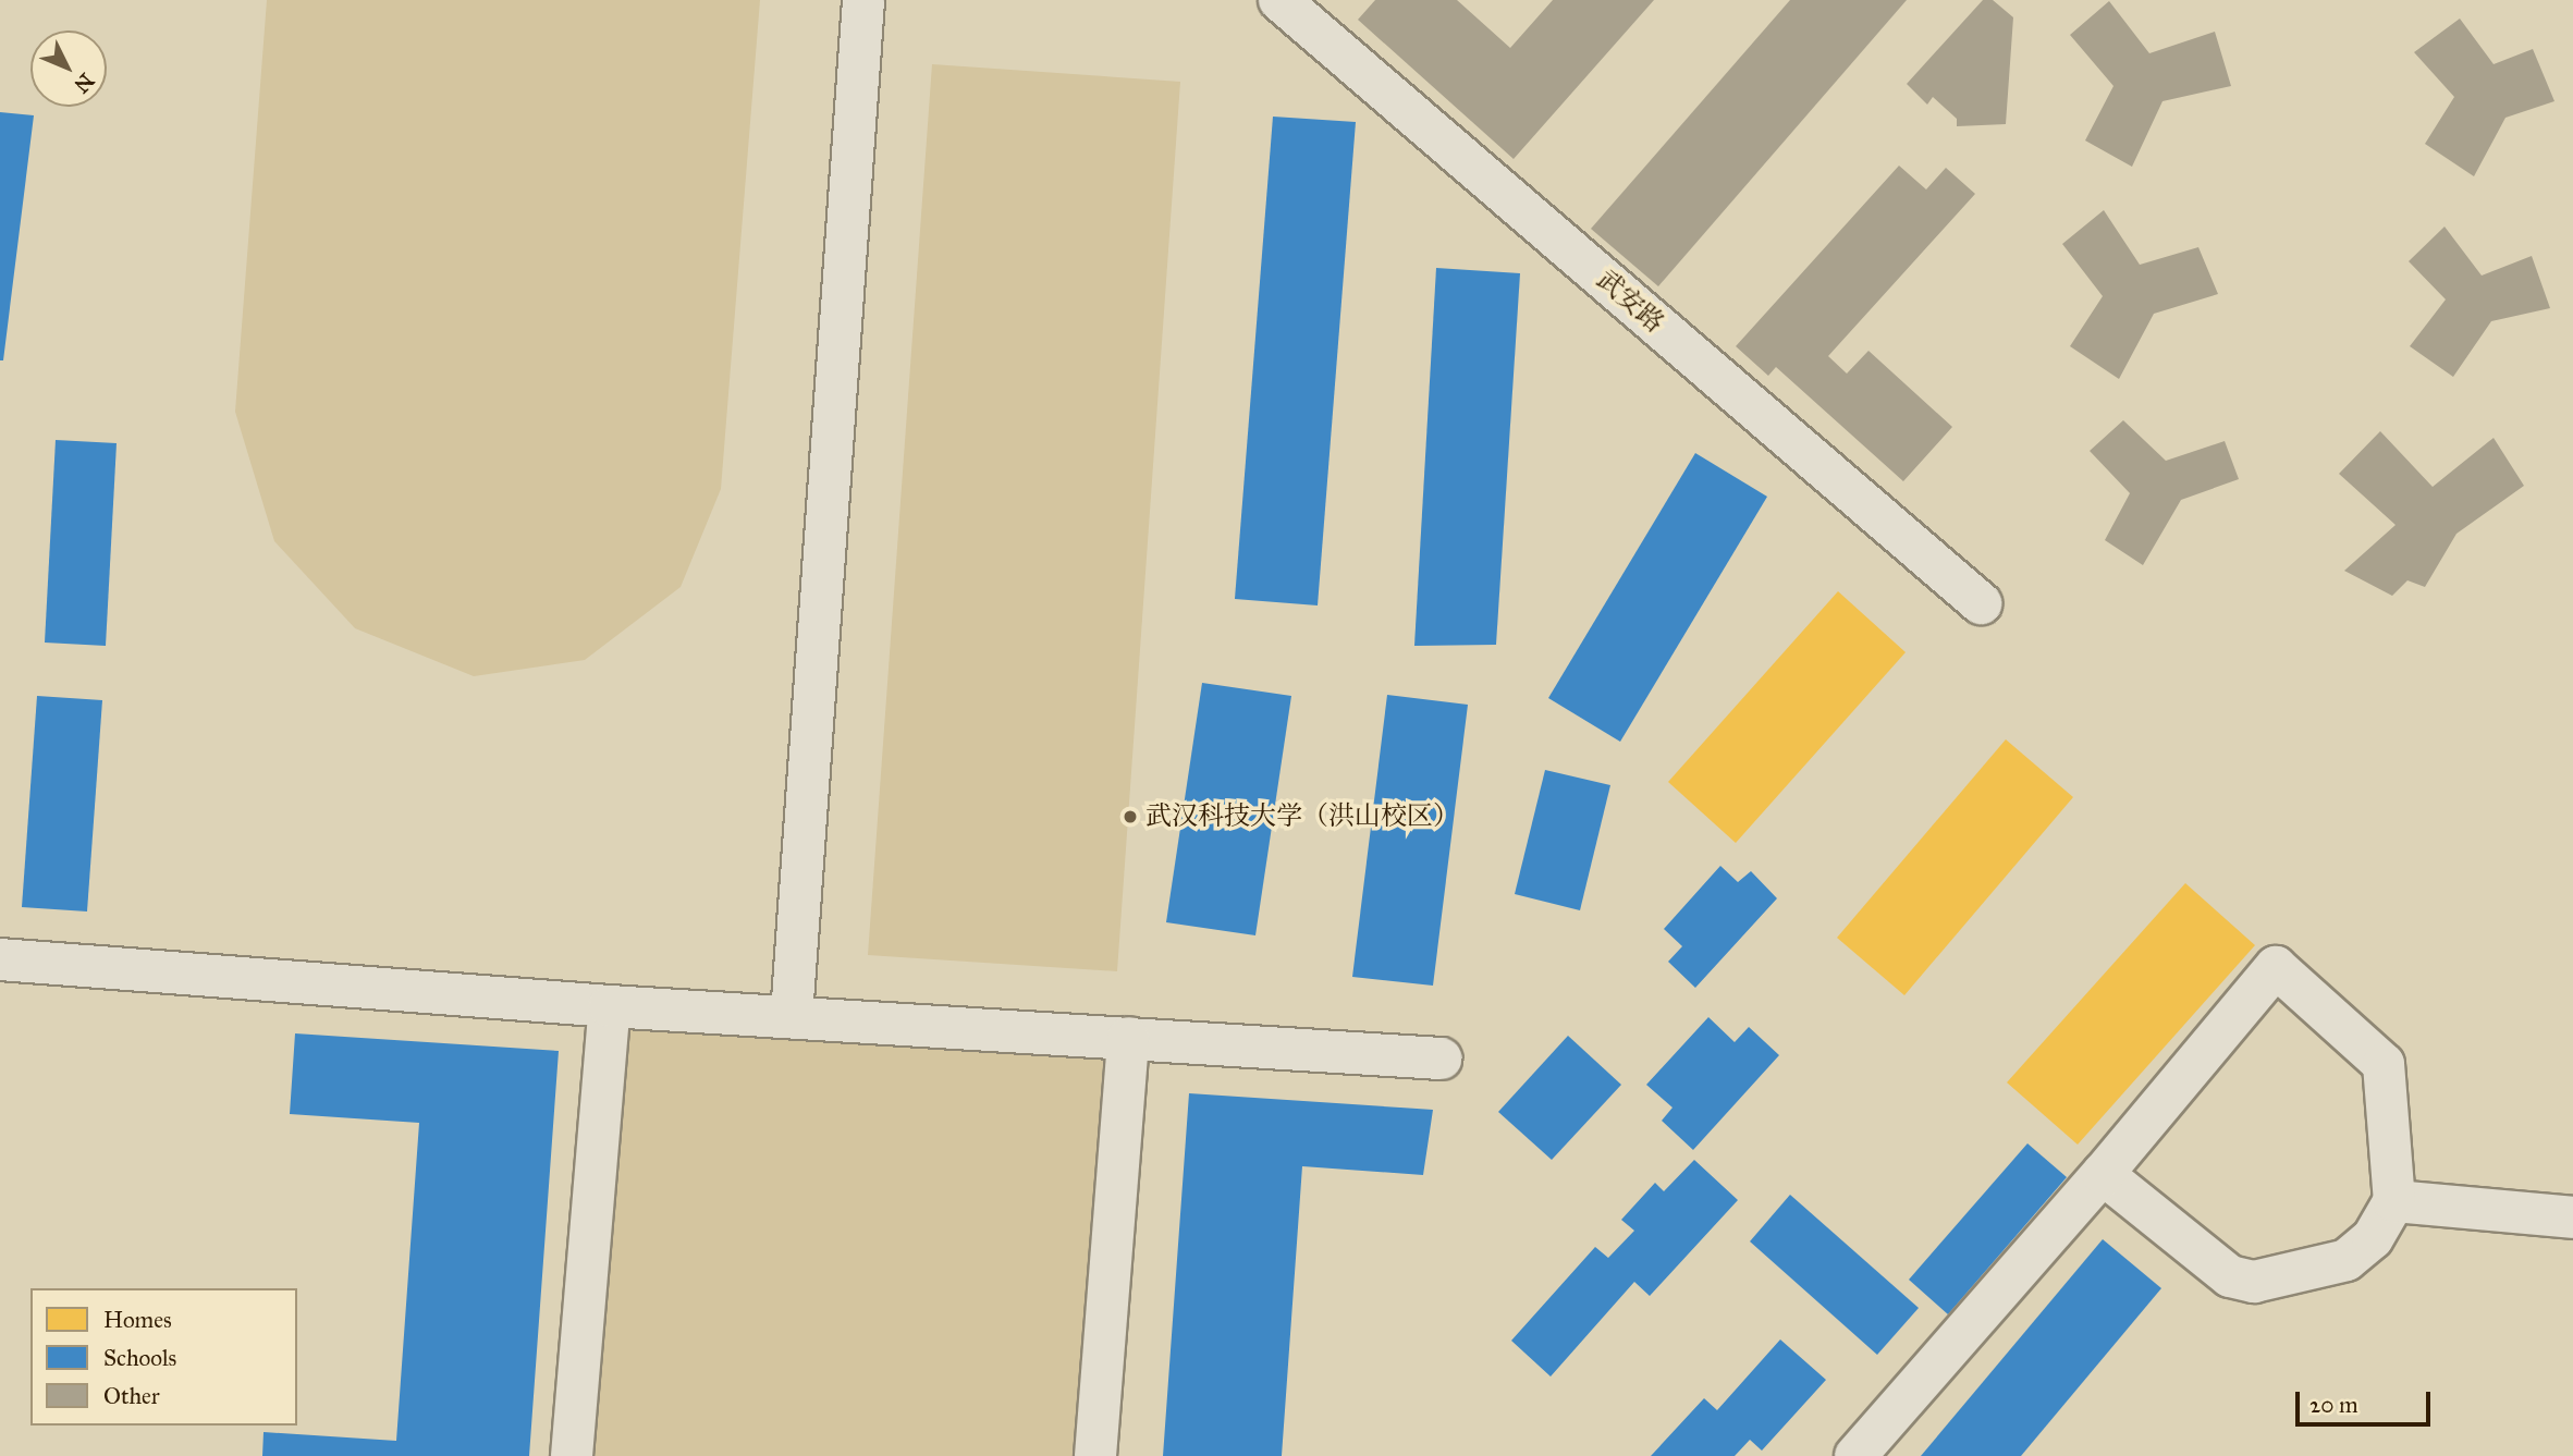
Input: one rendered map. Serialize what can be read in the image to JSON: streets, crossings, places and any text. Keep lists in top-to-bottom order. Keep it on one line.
{"streets":{"street":["武安路"]},"places":["武汉科技大学（洪山校区）"],"legend":["Homes","Schools","Other"],"scale_bar":"20 m","north":"bottom right"}
